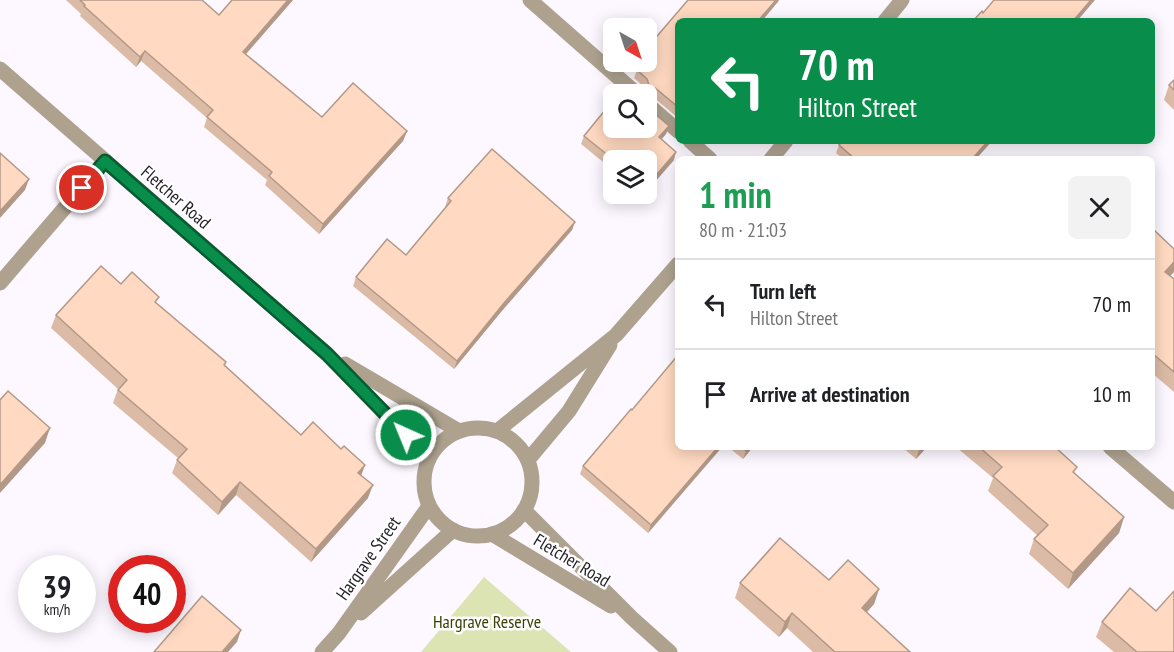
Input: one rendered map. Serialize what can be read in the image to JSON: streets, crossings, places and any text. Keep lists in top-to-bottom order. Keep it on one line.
{"streets":{"street":["Fletcher Road","Hargrave Street"]},"crossings":[["Fletcher Road","Hargrave Street"]],"parks":["Hargrave Reserve"],"north":"bottom right","page":{"turn":["70 m","Hilton Street"],"heading":["1 min","80 m · 21:03"],"list":[{"name":"Turn left","note":"Hilton Street","value":"70 m"},{"name":"Arrive at destination","value":"10 m"}],"speed":"39 km/h","limit":"40"}}
